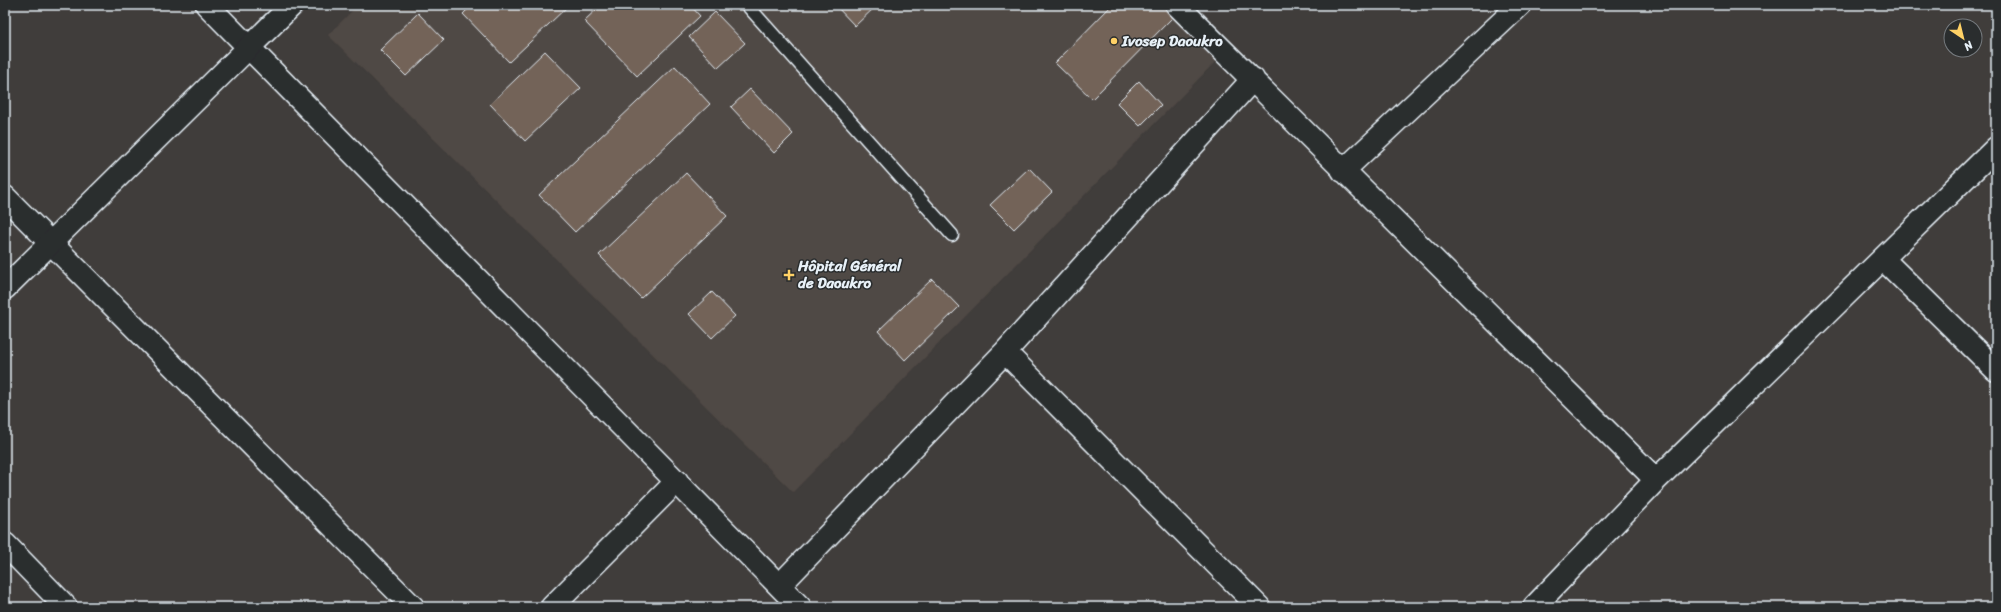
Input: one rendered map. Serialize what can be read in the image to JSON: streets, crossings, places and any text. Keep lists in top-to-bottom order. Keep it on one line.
{"places":{"other":["Ivosep Daoukro"],"health":["Hôpital Général de Daoukro"]},"north":"bottom right"}
